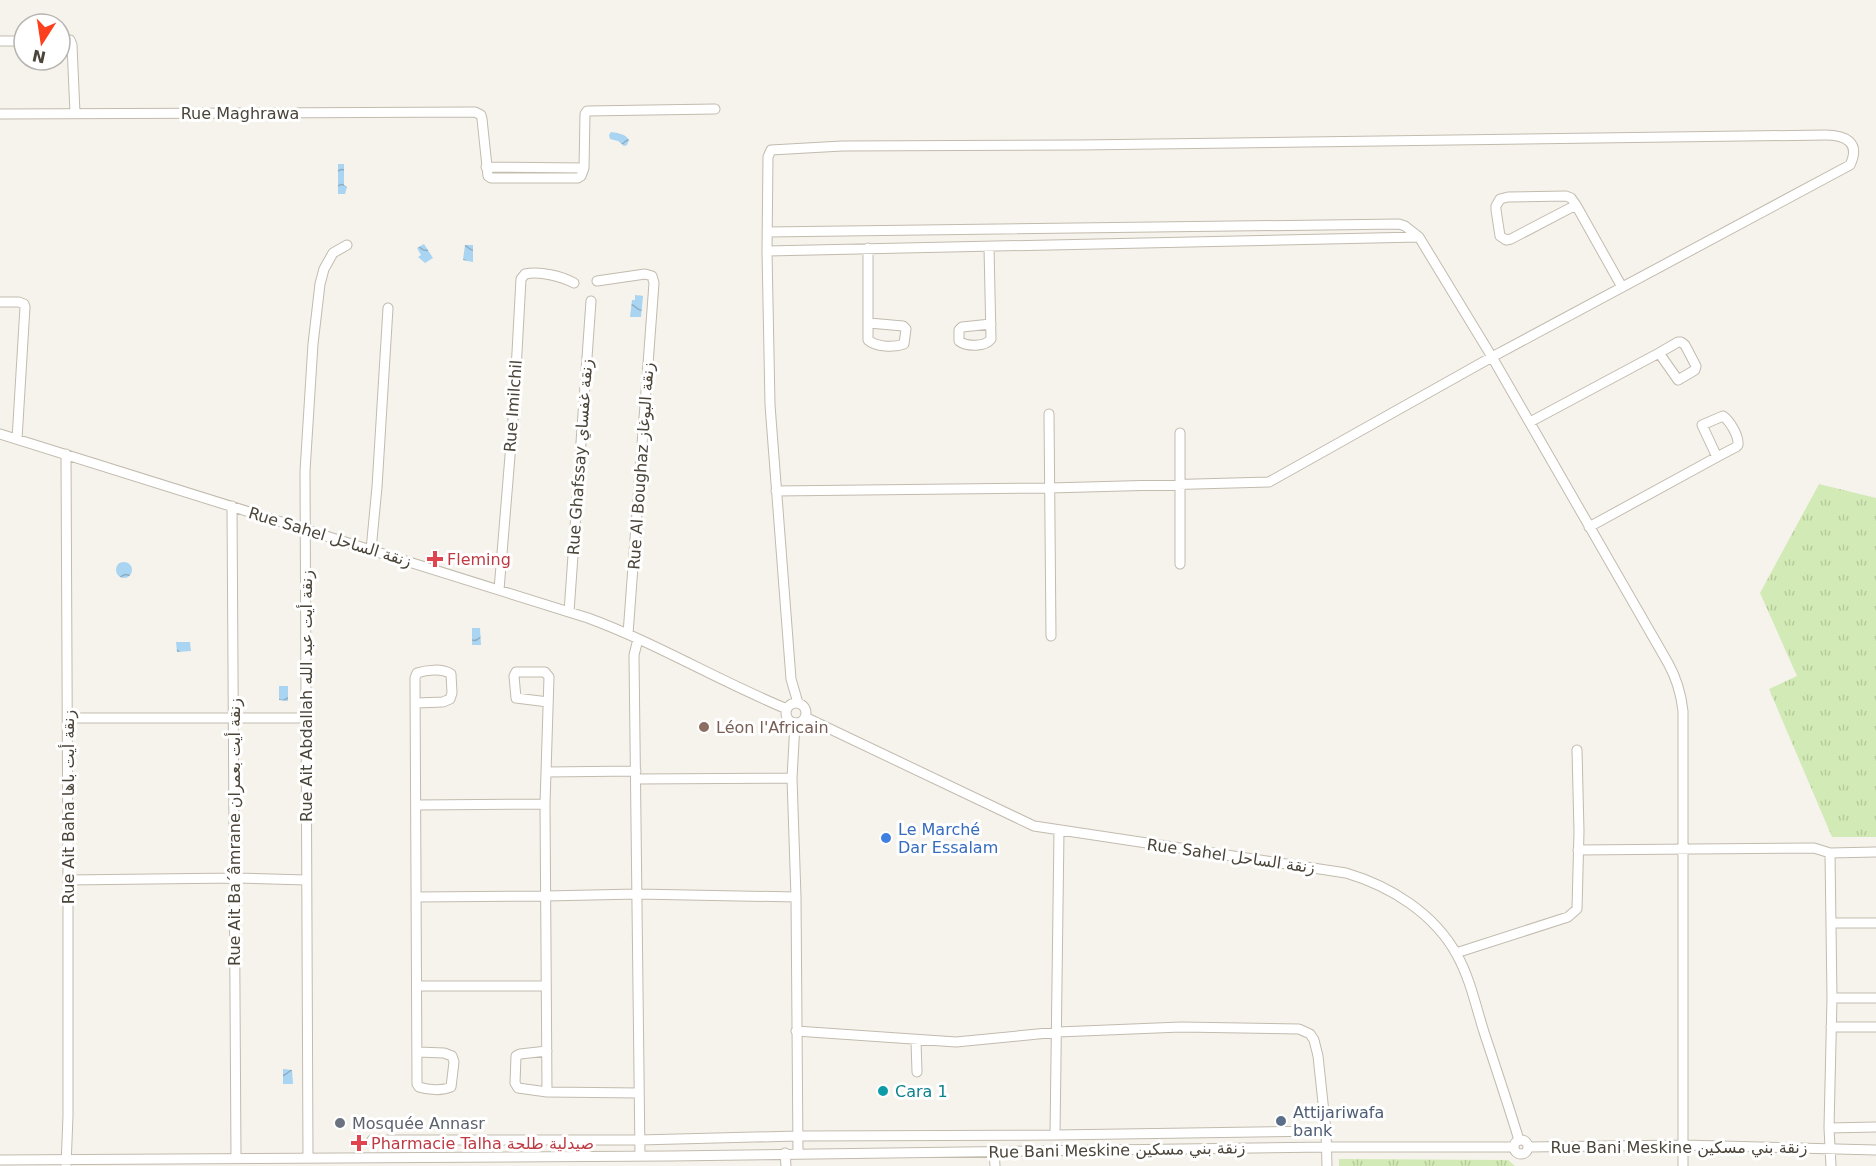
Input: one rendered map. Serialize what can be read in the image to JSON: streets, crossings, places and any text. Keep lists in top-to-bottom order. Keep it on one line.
{"streets":{"street":["Rue Maghrawa","Rue Imilchil","Rue Ghafssay زنقة غفساي","Rue Al Boughaz زنقة البوغاز","Rue Sahel زنقة الساحل","Rue Ait Abdallah زنقة أيت عبد الله","Rue Ait Baha زنقة أيت باها","Rue Ait Ba´âmrane زنقة أيت بعمران","Rue Bani Meskine زنقة بني مسكين"]},"crossings":[["Rue Imilchil","Rue Sahel زنقة الساحل"],["Rue Ghafssay زنقة غفساي","Rue Sahel زنقة الساحل"],["Rue Al Boughaz زنقة البوغاز","Rue Sahel زنقة الساحل"],["Rue Sahel زنقة الساحل","Rue Ait Abdallah زنقة أيت عبد الله"],["Rue Sahel زنقة الساحل","Rue Ait Baha زنقة أيت باها"],["Rue Sahel زنقة الساحل","Rue Ait Ba´âmrane زنقة أيت بعمران"],["Rue Sahel زنقة الساحل","Rue Bani Meskine زنقة بني مسكين"],["Rue Ait Abdallah زنقة أيت عبد الله","Rue Bani Meskine زنقة بني مسكين"],["Rue Ait Baha زنقة أيت باها","Rue Bani Meskine زنقة بني مسكين"],["Rue Ait Ba´âmrane زنقة أيت بعمران","Rue Bani Meskine زنقة بني مسكين"]],"places":{"health":["Fleming","Pharmacie Talha صيدلية طلحة"],"other":["Léon l'Africain","Le Marché Dar Essalam","Cara 1","Attijariwafa bank","Mosquée Annasr"]},"north":"bottom"}
